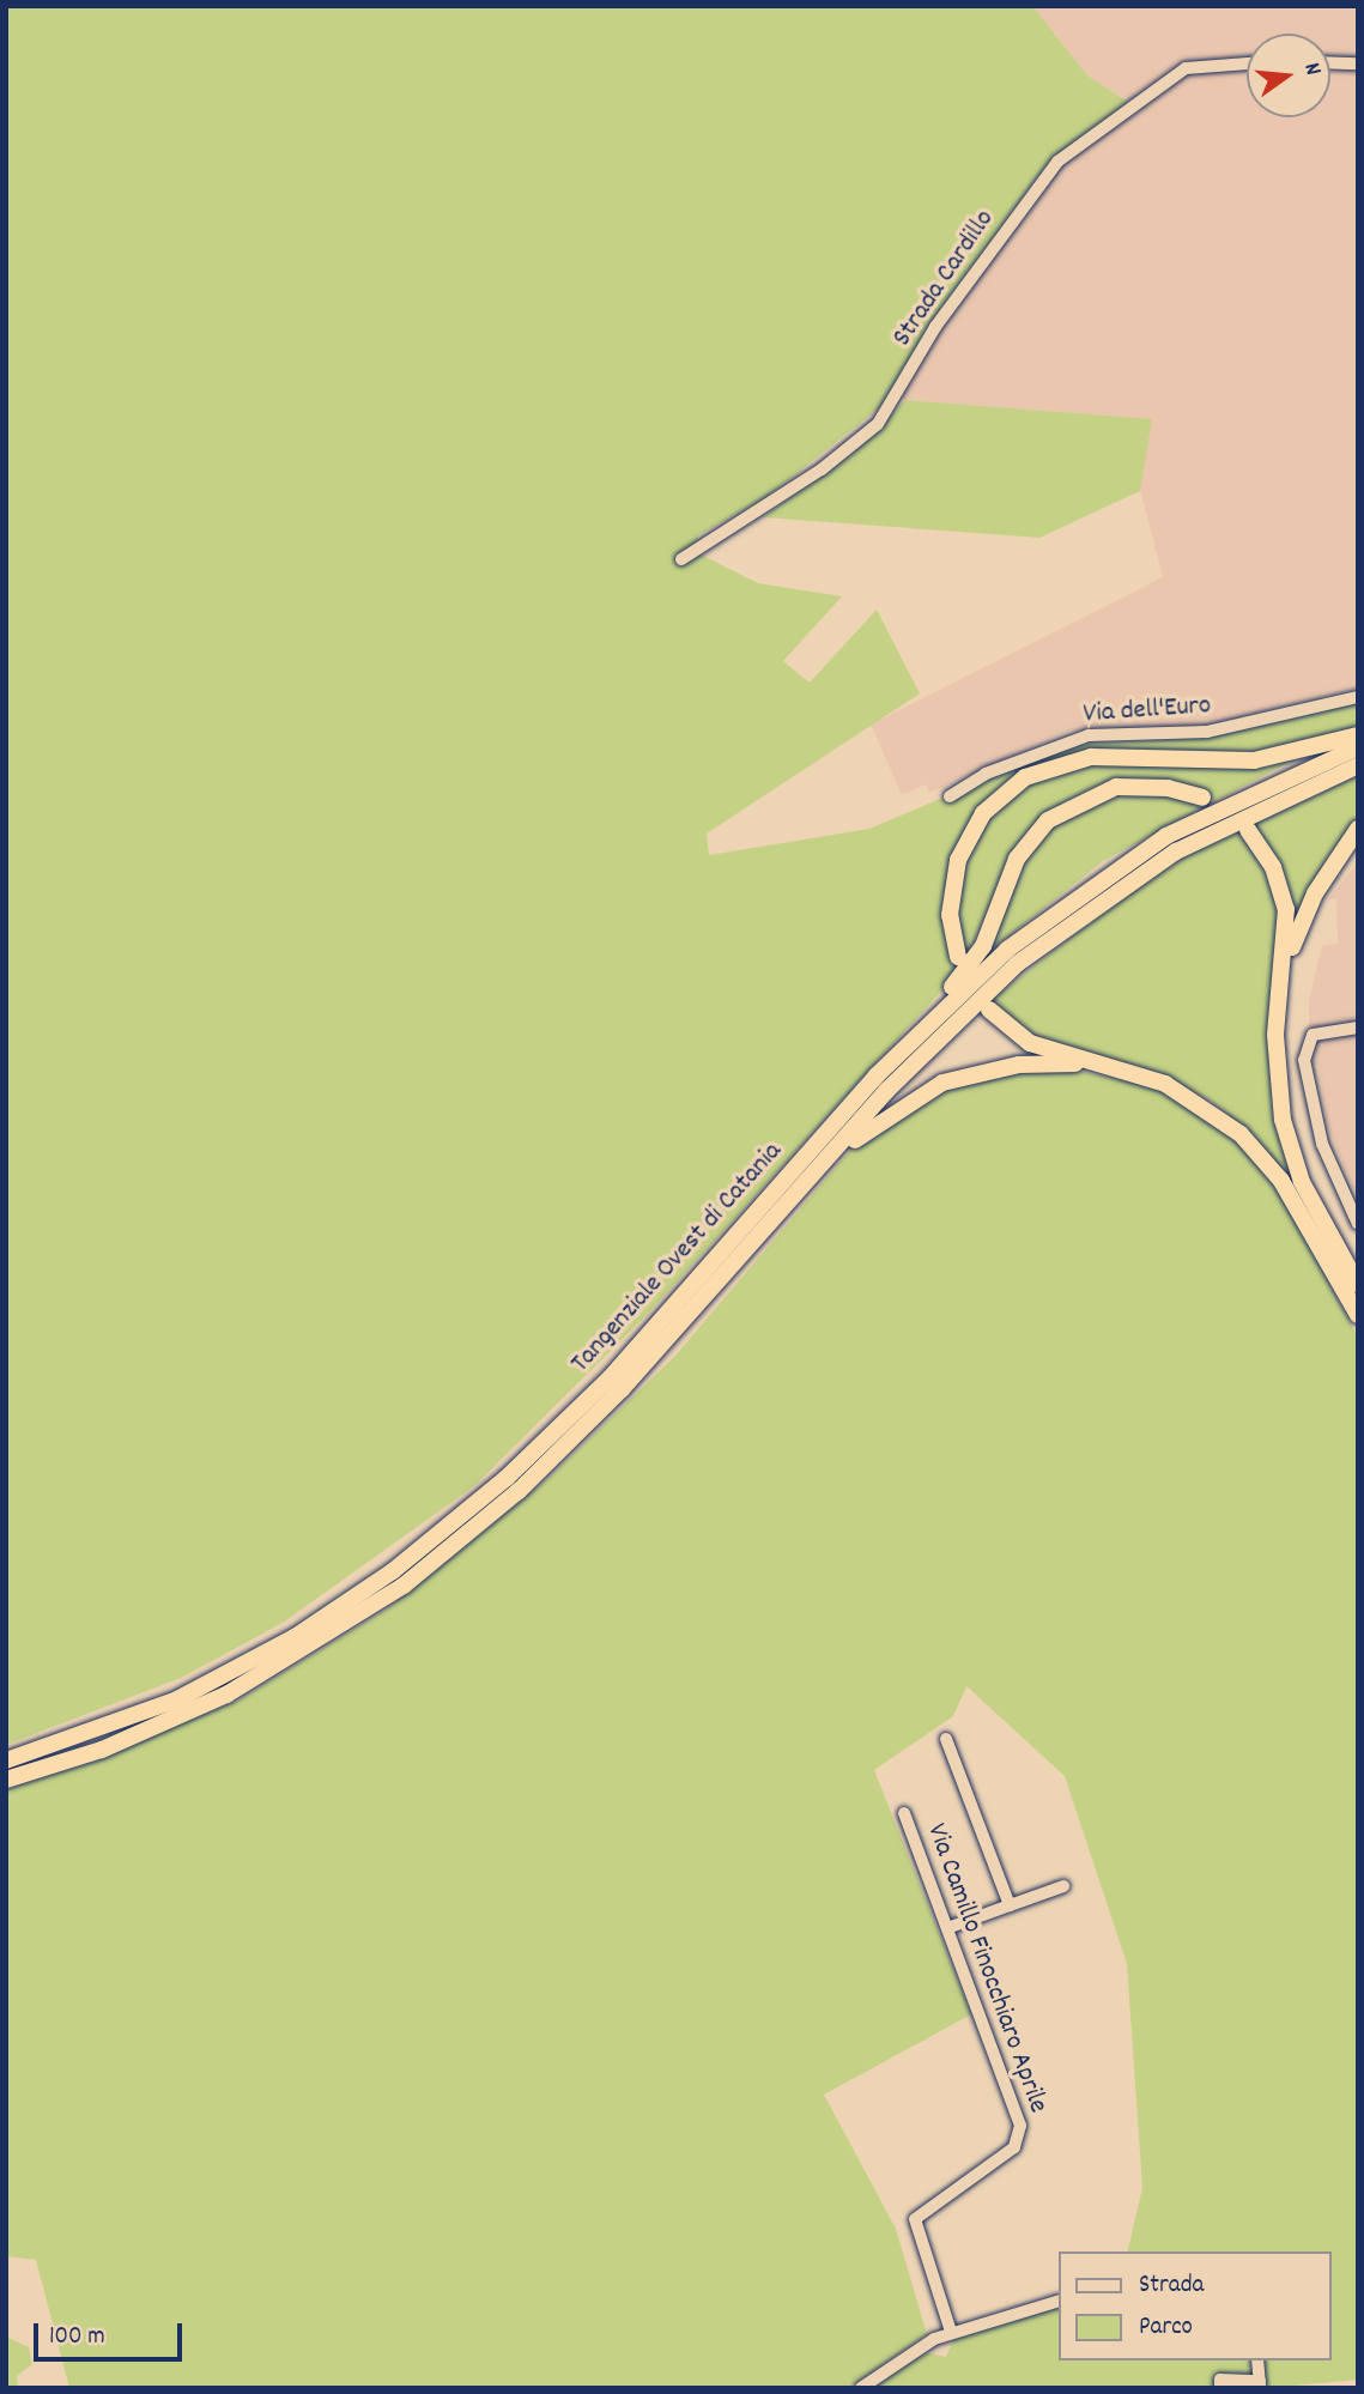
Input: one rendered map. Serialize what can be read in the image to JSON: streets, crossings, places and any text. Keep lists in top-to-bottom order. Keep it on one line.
{"streets":{"highway":["Tangenziale Ovest di Catania"],"street":["Strada Cardillo","Via dell'Euro","Via Camillo Finocchiaro Aprile"]},"legend":["Strada","Parco"],"scale_bar":"100 m","north":"right"}
